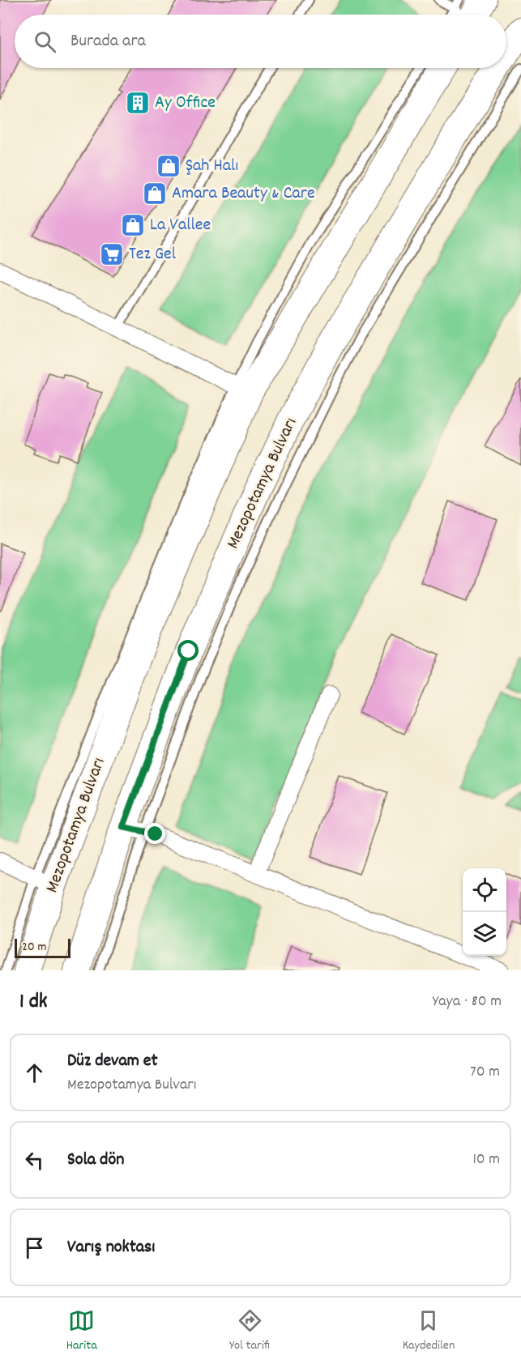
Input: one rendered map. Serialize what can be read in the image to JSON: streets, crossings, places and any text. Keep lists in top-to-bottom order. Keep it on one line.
{"streets":{"main road":["Mezopotamya Bulvarı"]},"places":{"building":["Ay Office"],"shop":["Şah Halı","Amara Beauty & Care","La Vallee"],"supermarket":["Tez Gel"]},"scale_bar":"20 m","page":{"search":"Burada ara","scale":"20 m","heading":["1 dk","Yaya · 80 m"],"list":[["Düz devam et","Mezopotamya Bulvarı","70 m"],["Sola dön","10 m"],"Varış noktası"],"nav":["Harita","Yol tarifi","Kaydedilen"]}}
